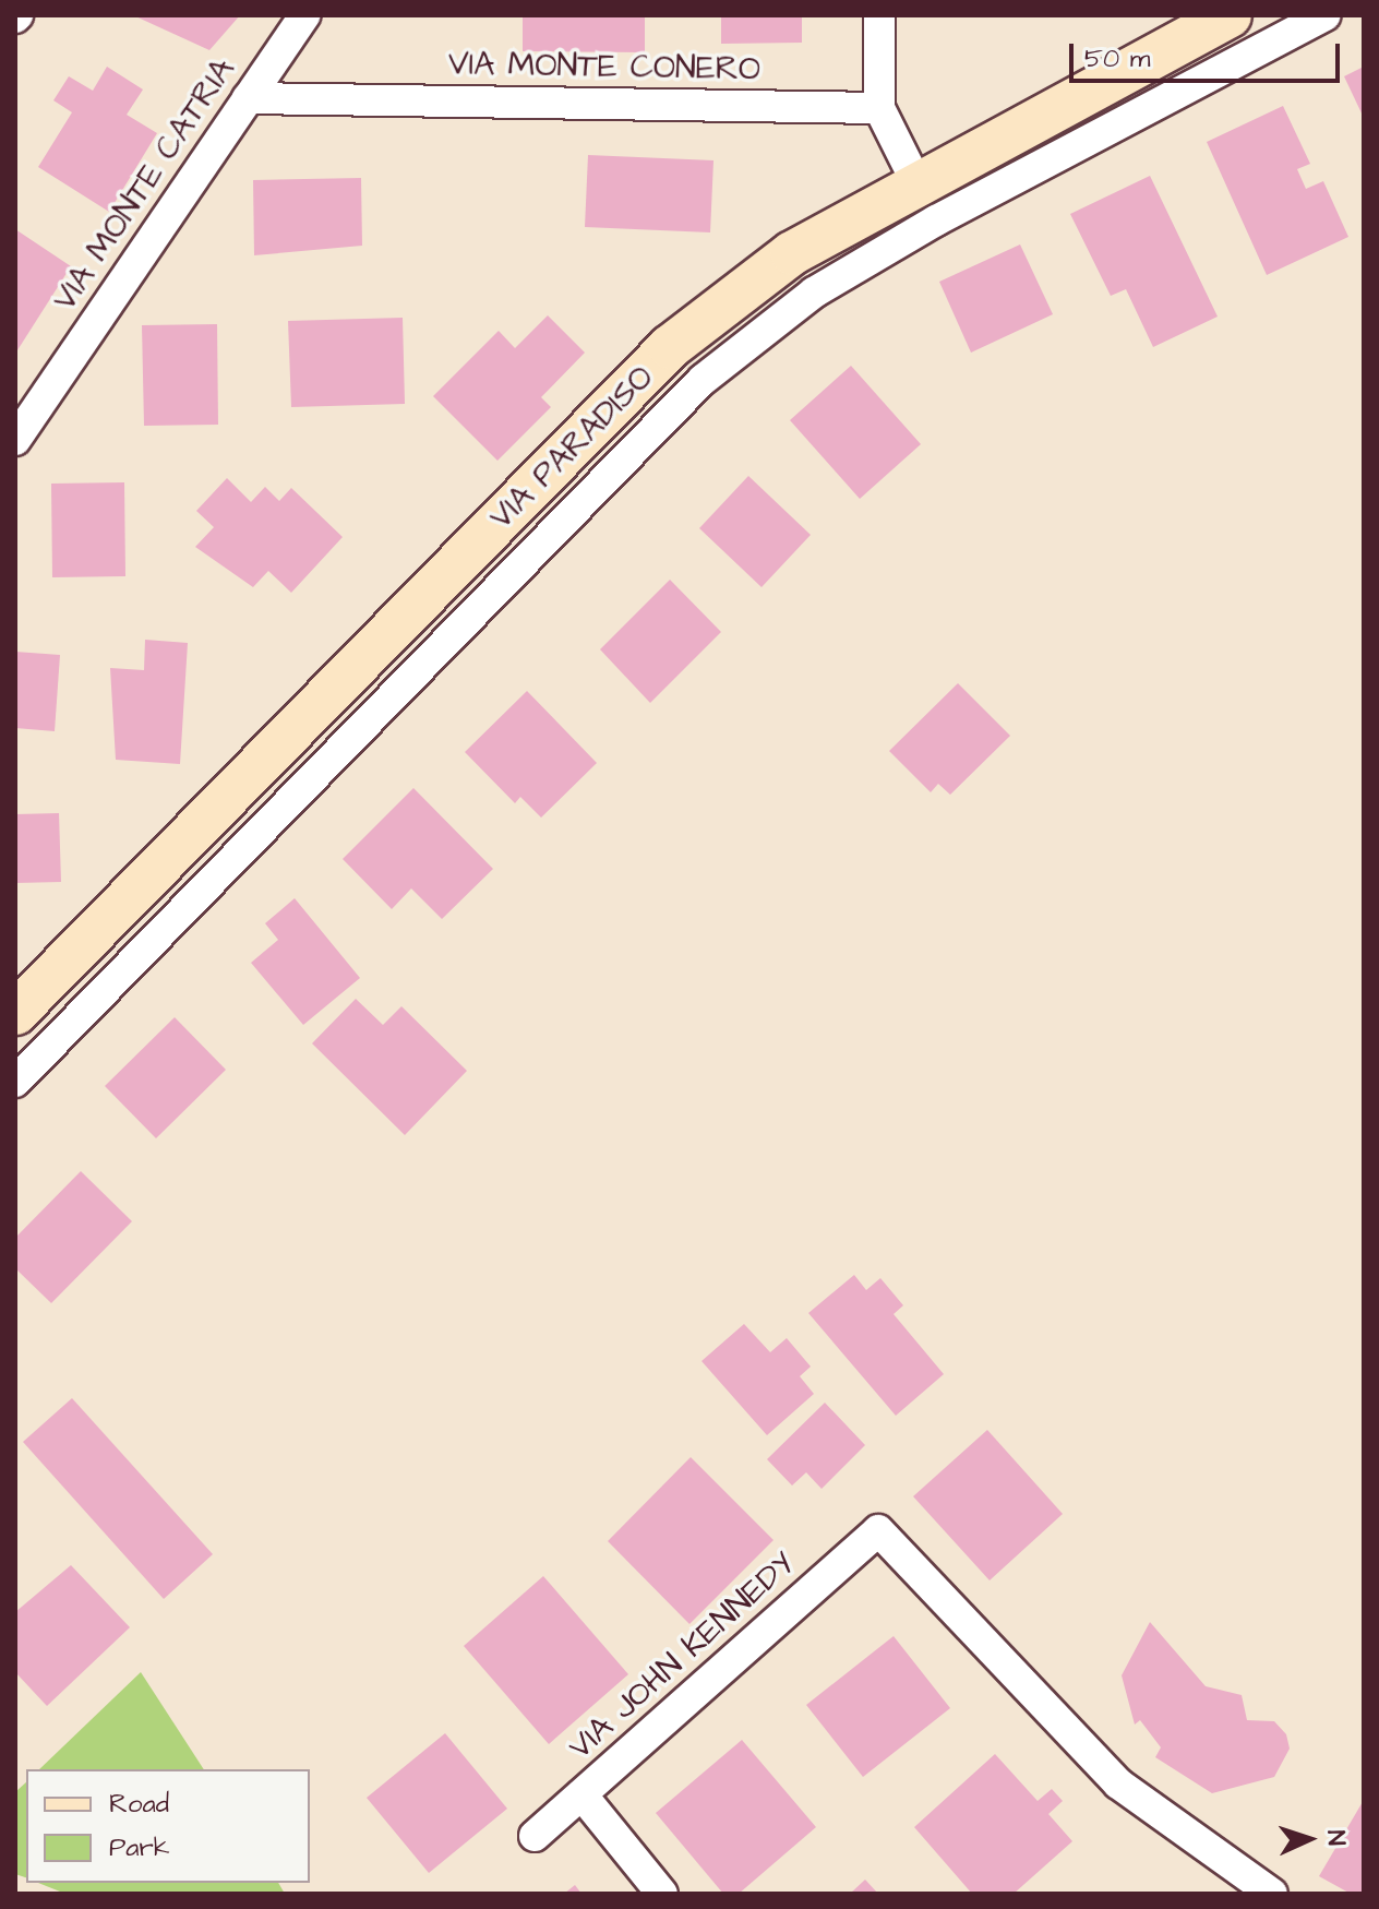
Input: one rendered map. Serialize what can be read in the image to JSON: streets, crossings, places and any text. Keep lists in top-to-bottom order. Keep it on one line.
{"streets":{"main road":["VIA PARADISO"],"street":["VIA MONTE CONERO","VIA MONTE CATRIA","VIA JOHN KENNEDY"]},"crossings":[["VIA MONTE CONERO","VIA MONTE CATRIA"]],"legend":["Road","Park"],"scale_bar":"50 m","north":"right"}
